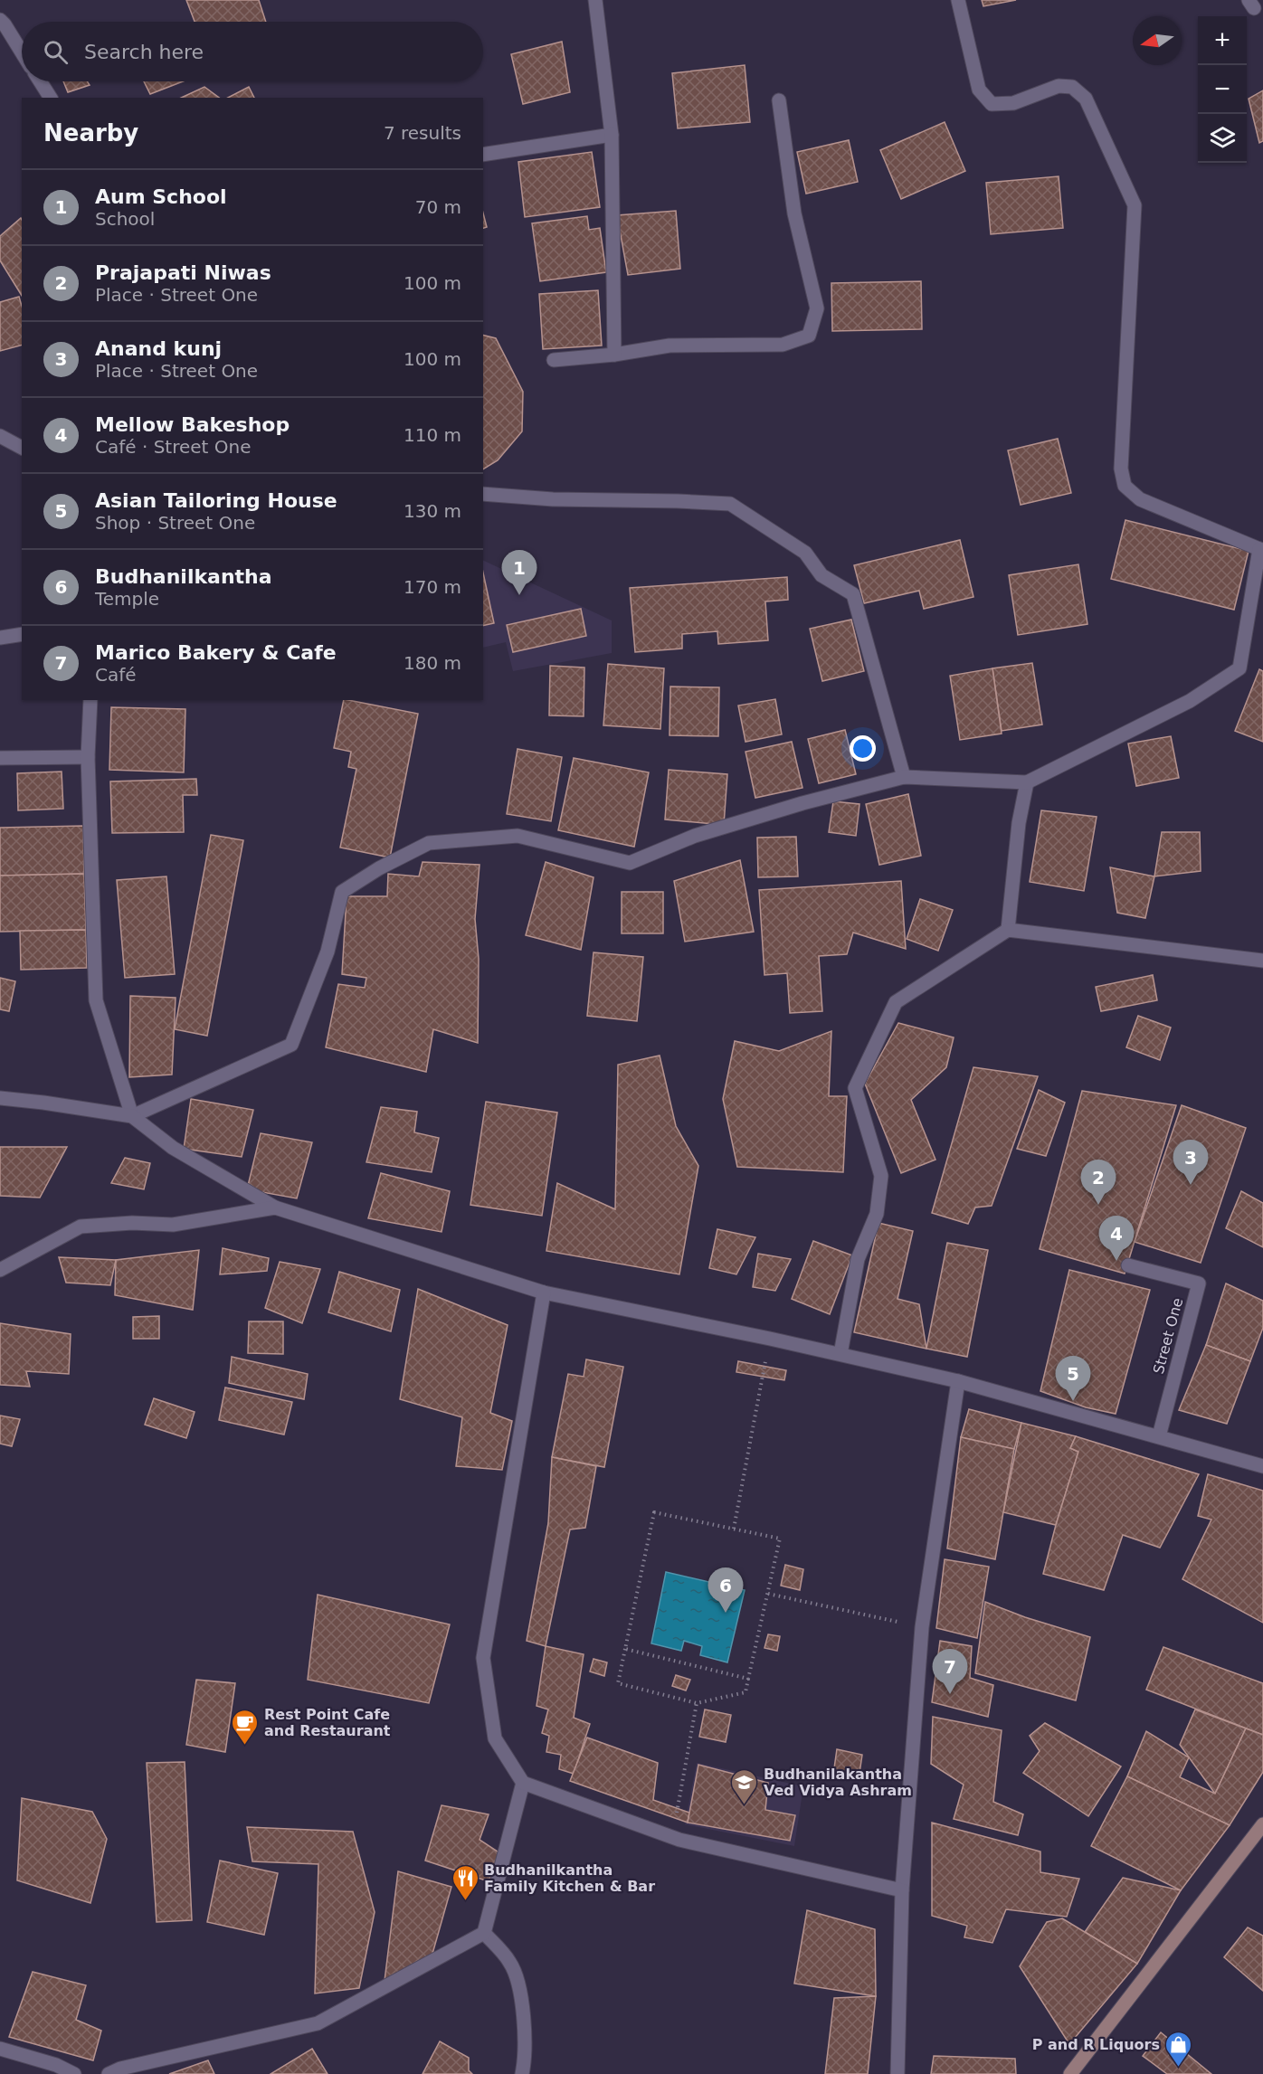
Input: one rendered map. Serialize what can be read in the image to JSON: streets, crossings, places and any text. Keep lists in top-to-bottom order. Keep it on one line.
{"streets":{"street":["Street One"]},"places":{"cafe":["Rest Point Cafe and Restaurant"],"school or university":["Budhanilakantha Ved Vidya Ashram"],"restaurant":["Budhanilkantha Family Kitchen & Bar"],"shop":["P and R Liquors"]},"north":"left","page":{"map_buttons":["+","−"],"search":"Search here","heading":["Nearby","7 results"],"list":[{"mark":"1","name":"Aum School","note":"School","value":"70 m"},{"mark":"2","name":"Prajapati Niwas","note":"Place · Street One","value":"100 m"},{"mark":"3","name":"Anand kunj","note":"Place · Street One","value":"100 m"},{"mark":"4","name":"Mellow Bakeshop","note":"Café · Street One","value":"110 m"},{"mark":"5","name":"Asian Tailoring House","note":"Shop · Street One","value":"130 m"},{"mark":"6","name":"Budhanilkantha","note":"Temple","value":"170 m"},{"mark":"7","name":"Marico Bakery & Cafe","note":"Café","value":"180 m"}],"pins":["1","3","2","4","5","6","7"]}}
